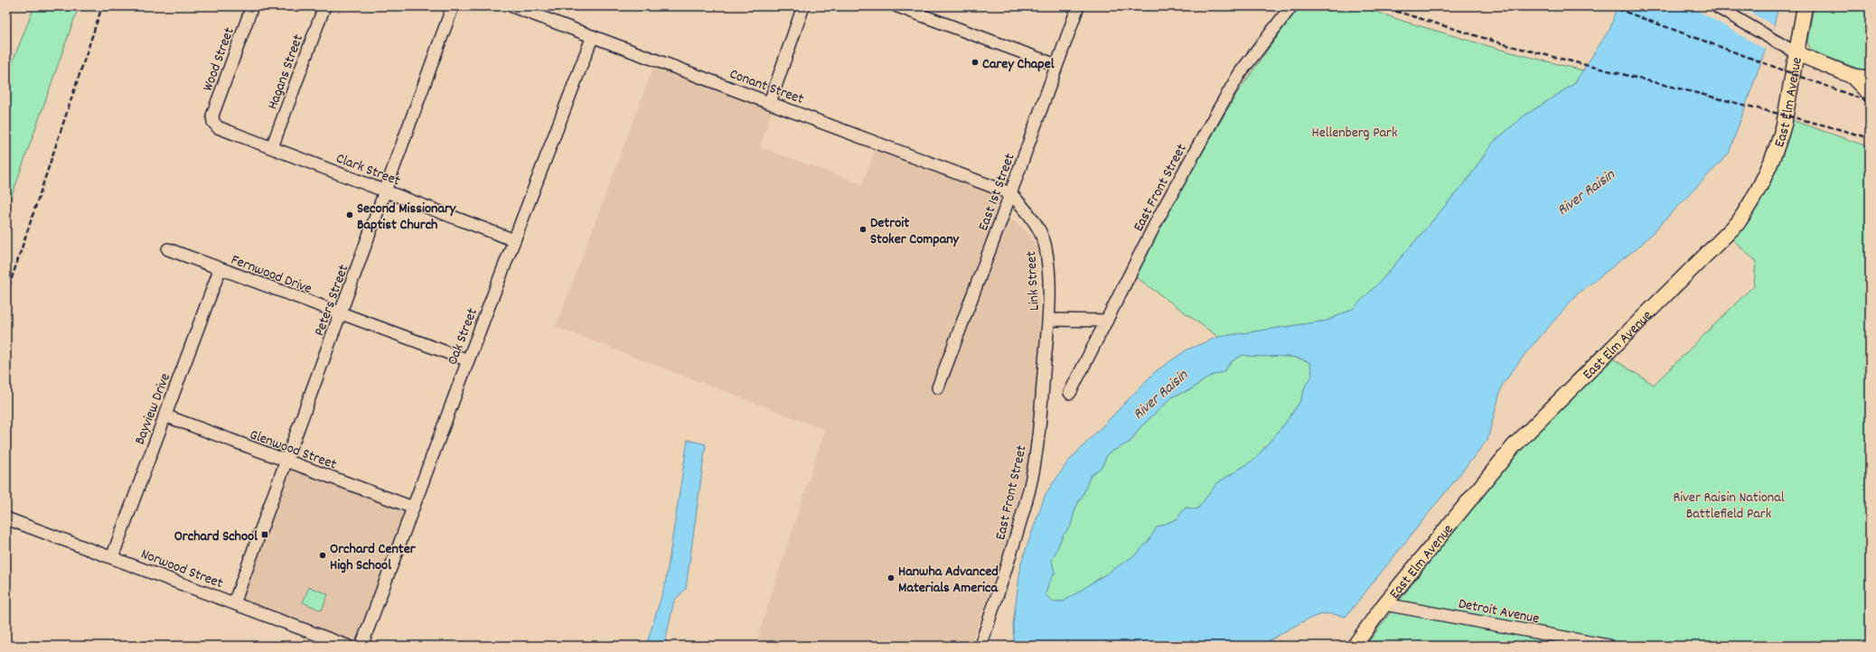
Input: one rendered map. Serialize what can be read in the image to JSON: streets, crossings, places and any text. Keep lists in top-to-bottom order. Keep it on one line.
{"streets":{"main road":["East Elm Avenue"],"street":["Wood Street","Hagans Street","Conant Street","Clark Street","East Front Street","East 1st Street","Fernwood Drive","Link Street","Peters Street","Oak Street","Bayview Drive","Glenwood Street","Norwood Street","Detroit Avenue"]},"crossings":[["Wood Street","Clark Street"],["Hagans Street","Clark Street"],["Conant Street","East 1st Street"],["Conant Street","Link Street"],["Conant Street","Oak Street"],["East Elm Avenue","Detroit Avenue"],["Clark Street","Peters Street"],["Clark Street","Oak Street"],["East Front Street","Link Street"],["East 1st Street","Link Street"],["Fernwood Drive","Peters Street"],["Fernwood Drive","Oak Street"],["Fernwood Drive","Bayview Drive"],["Peters Street","Glenwood Street"],["Peters Street","Norwood Street"],["Oak Street","Glenwood Street"],["Bayview Drive","Glenwood Street"],["Bayview Drive","Norwood Street"]],"water":["River Raisin"],"parks":["Hellenberg Park","River Raisin National Battlefield Park"],"places":{"other":["Carey Chapel","Second Missionary Baptist Church","Detroit Stoker Company","Orchard Center High School","Hanwha Advanced Materials America"],"transit":["Orchard School"]}}
